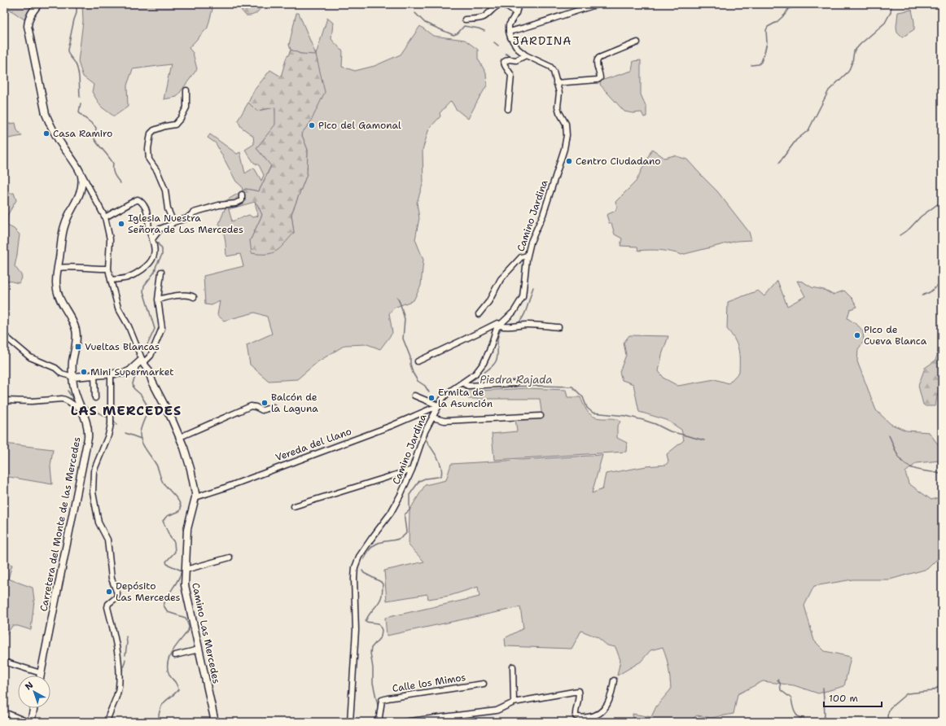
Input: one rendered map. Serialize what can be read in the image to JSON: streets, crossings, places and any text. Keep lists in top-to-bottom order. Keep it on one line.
{"streets":{"main road":["Carretera del Monte de las Mercedes","Camino Las Mercedes"],"street":["Camino Jardina","Vereda del Llano","Calle los Mimos"]},"crossings":[["Camino Jardina","Vereda del Llano"],["Vereda del Llano","Camino Las Mercedes"]],"districts":["JARDINA","LAS MERCEDES"],"water":["Piedra Rajada"],"places":{"other":["Pico del Gamonal","Casa Ramiro","Centro Ciudadano","Iglesia Nuestra Señora de Las Mercedes","Pico de Cueva Blanca","Mini Supermarket","Ermita de la Asunción","Balcón de la Laguna","Depósito Las Mercedes"],"transit":["Vueltas Blancas"]},"scale_bar":"100 m","north":"top left"}
